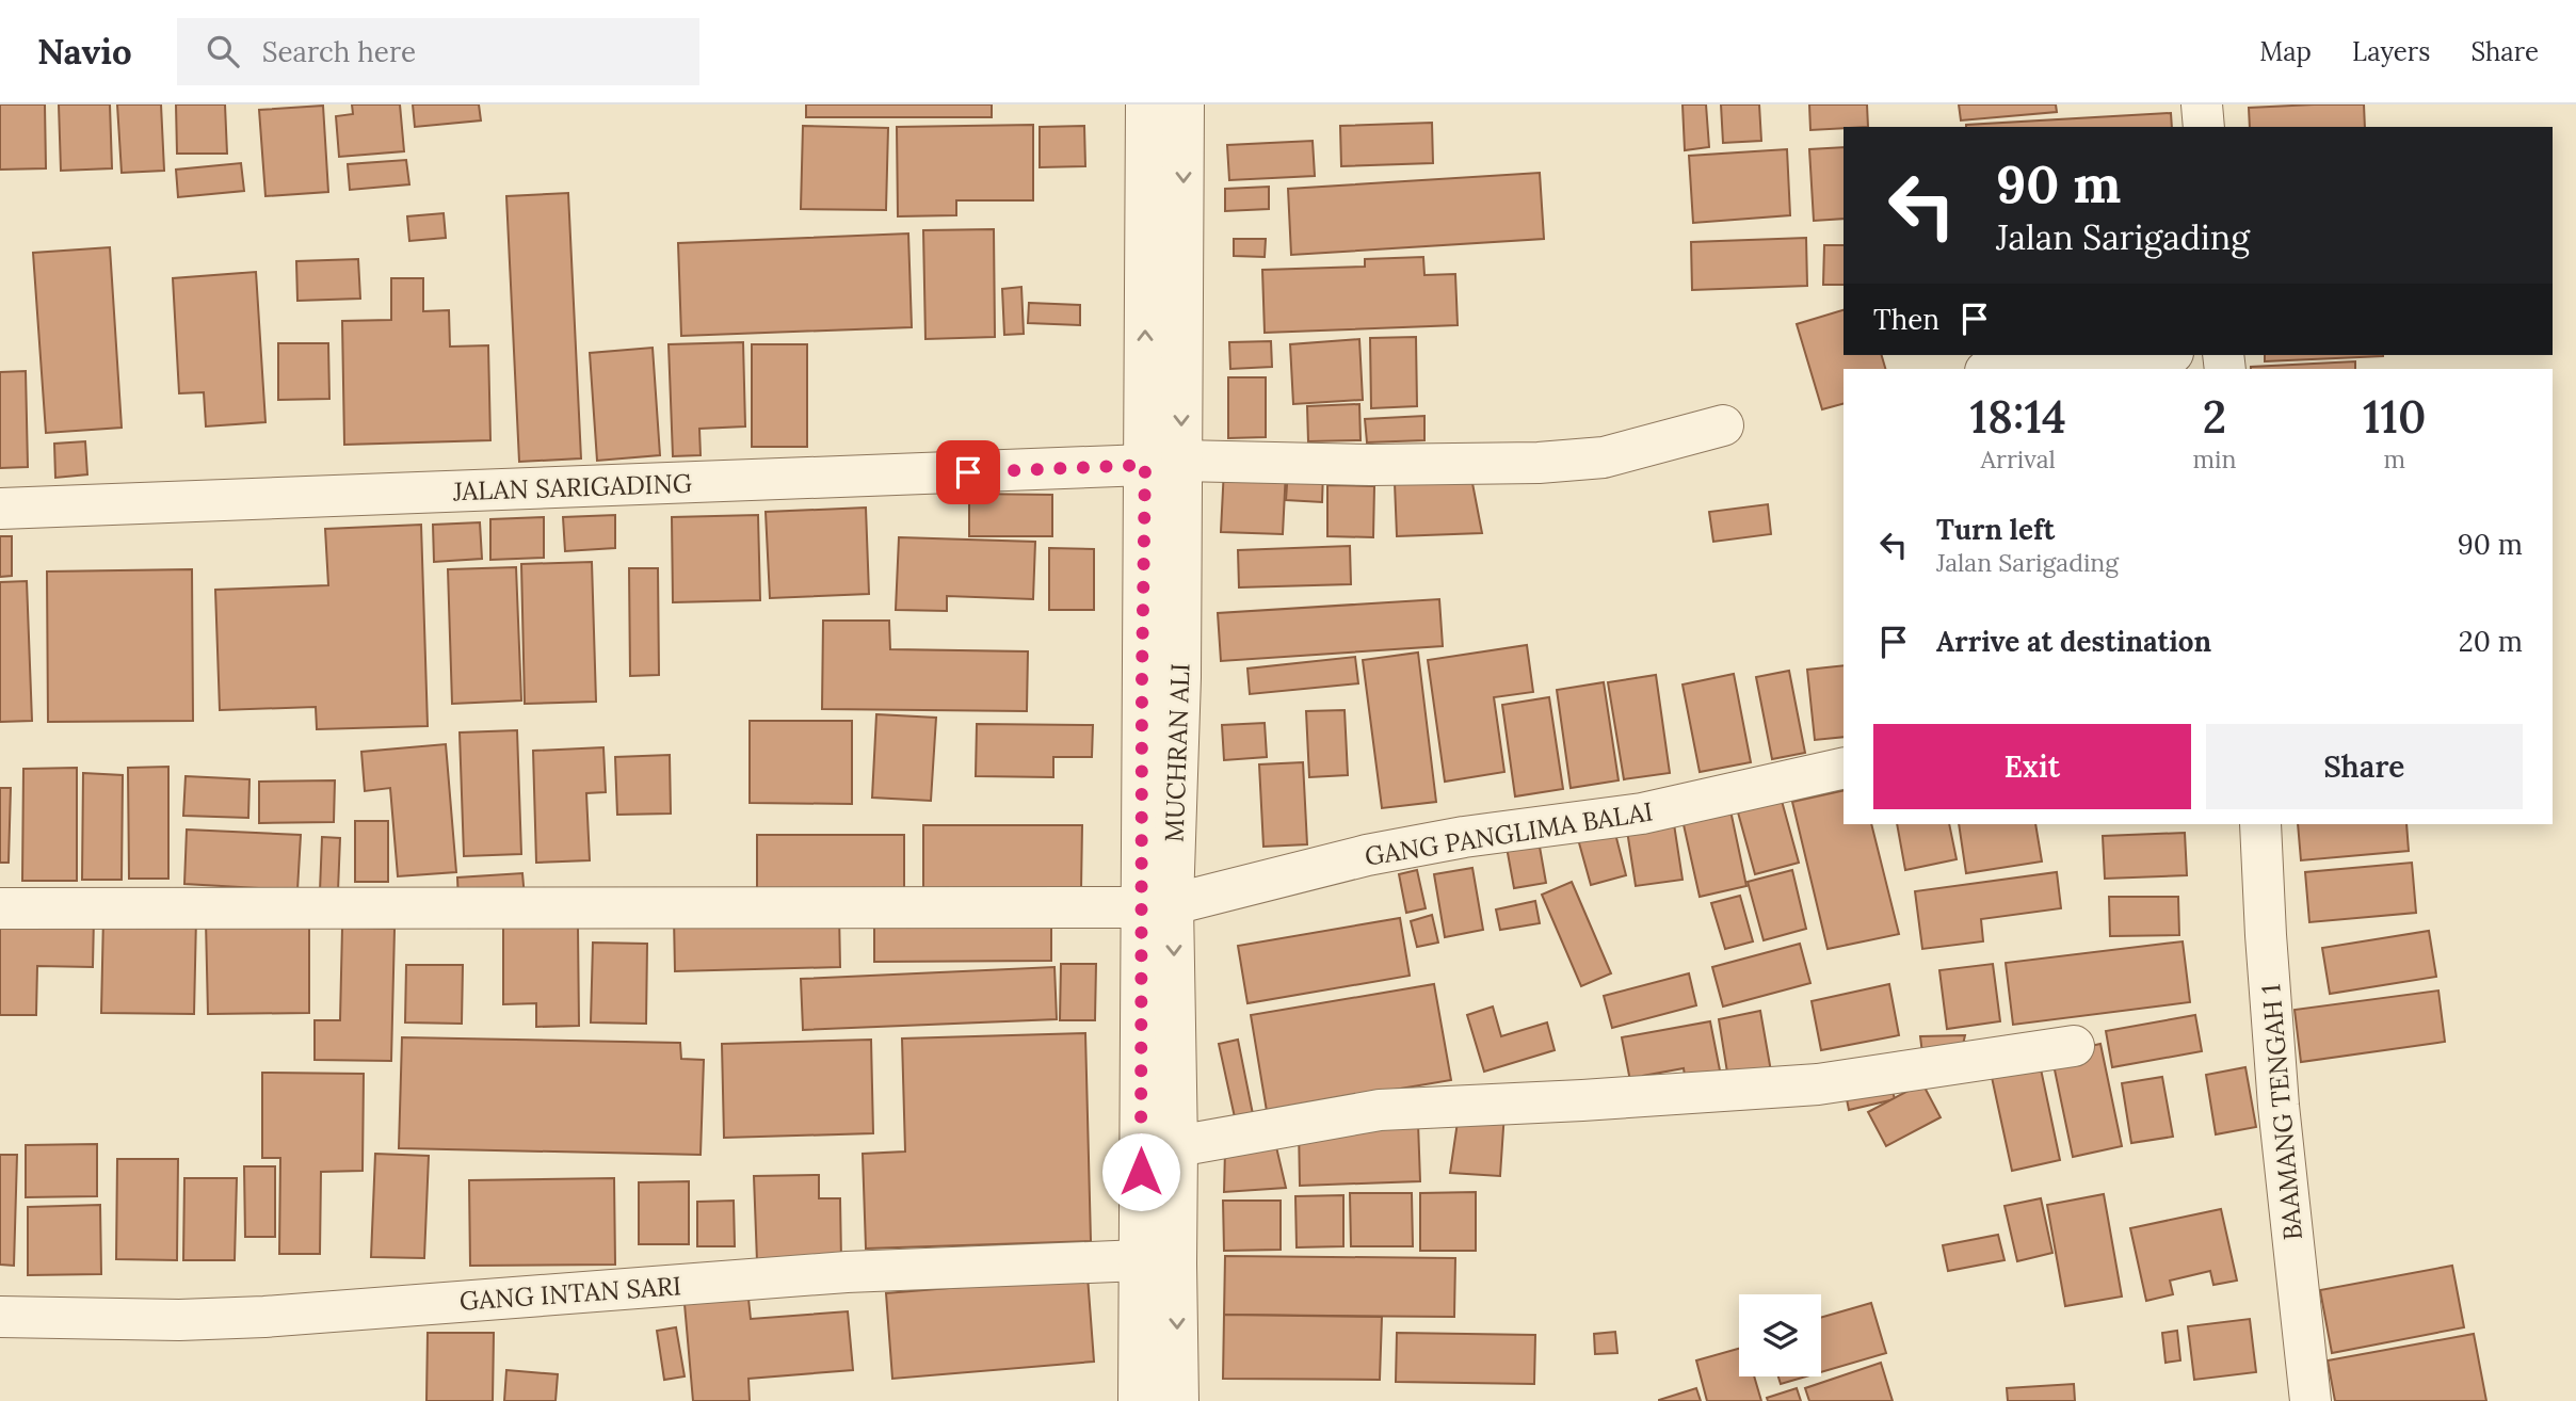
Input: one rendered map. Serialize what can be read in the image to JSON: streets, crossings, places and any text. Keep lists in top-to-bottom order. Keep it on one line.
{"streets":{"street":["JALAN SARIGADING","MUCHRAN ALI","GANG PANGLIMA BALAI","BAAMANG TENGAH 1","GANG INTAN SARI"]},"crossings":[["JALAN SARIGADING","MUCHRAN ALI"],["MUCHRAN ALI","GANG PANGLIMA BALAI"],["MUCHRAN ALI","GANG INTAN SARI"]],"page":{"header":"Navio","search":"Search here","nav":["Map","Layers","Share"],"turn":["90 m","Jalan Sarigading"],"then":"Then","eta":["18:14","Arrival","2","min","110","m"],"list":[{"name":"Turn left","note":"Jalan Sarigading","value":"90 m"},{"name":"Arrive at destination","value":"20 m"}],"buttons":["Exit","Share"]}}
